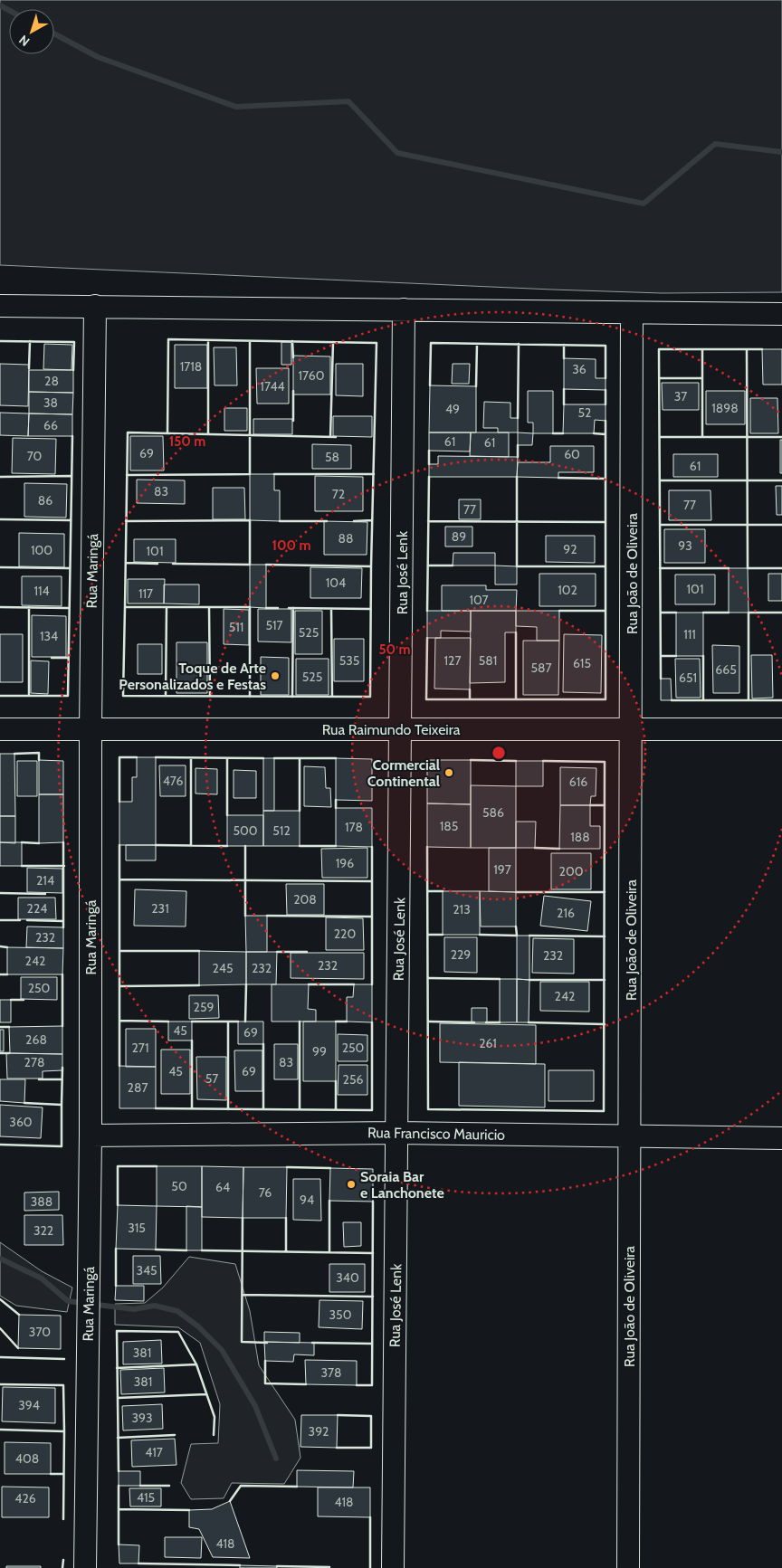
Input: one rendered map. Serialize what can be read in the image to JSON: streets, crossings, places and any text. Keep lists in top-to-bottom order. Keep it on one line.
{"streets":{"street":["Rua Maringá","Rua José Lenk","Rua João de Oliveira","Rua Raimundo Teixeira","Rua Francisco Mauricio"]},"crossings":[["Rua Maringá","Rua Raimundo Teixeira"],["Rua Maringá","Rua Francisco Mauricio"],["Rua José Lenk","Rua Raimundo Teixeira"],["Rua José Lenk","Rua Francisco Mauricio"],["Rua João de Oliveira","Rua Raimundo Teixeira"],["Rua João de Oliveira","Rua Francisco Mauricio"]],"places":["Toque de Arte Personalizados e Festas","Cormercial Continental","Soraia Bar e Lanchonete"],"house_numbers":["1718","36","1760","28","1744","37","38","1898","49","52","66","61","61","69","60","70","58","61","83","72","86","77","77","89","88","93","92","100","101","104","101","102","114","117","107","517","511","525","111","134","535","127","581","615","587","665","525","651","476","616","586","185","178","500","512","188","196","197","200","214","208","224","231","213","216","220","232","229","232","242","232","245","232","250","242","259","45","69","268","261","271","250","99","278","83","45","69","57","256","287","360","50","64","76","94","388","315","322","345","340","350","370","381","378","381","394","393","392","417","408","415","426","418","418"],"north":"bottom left","rings":["150 m","100 m","50 m"]}
